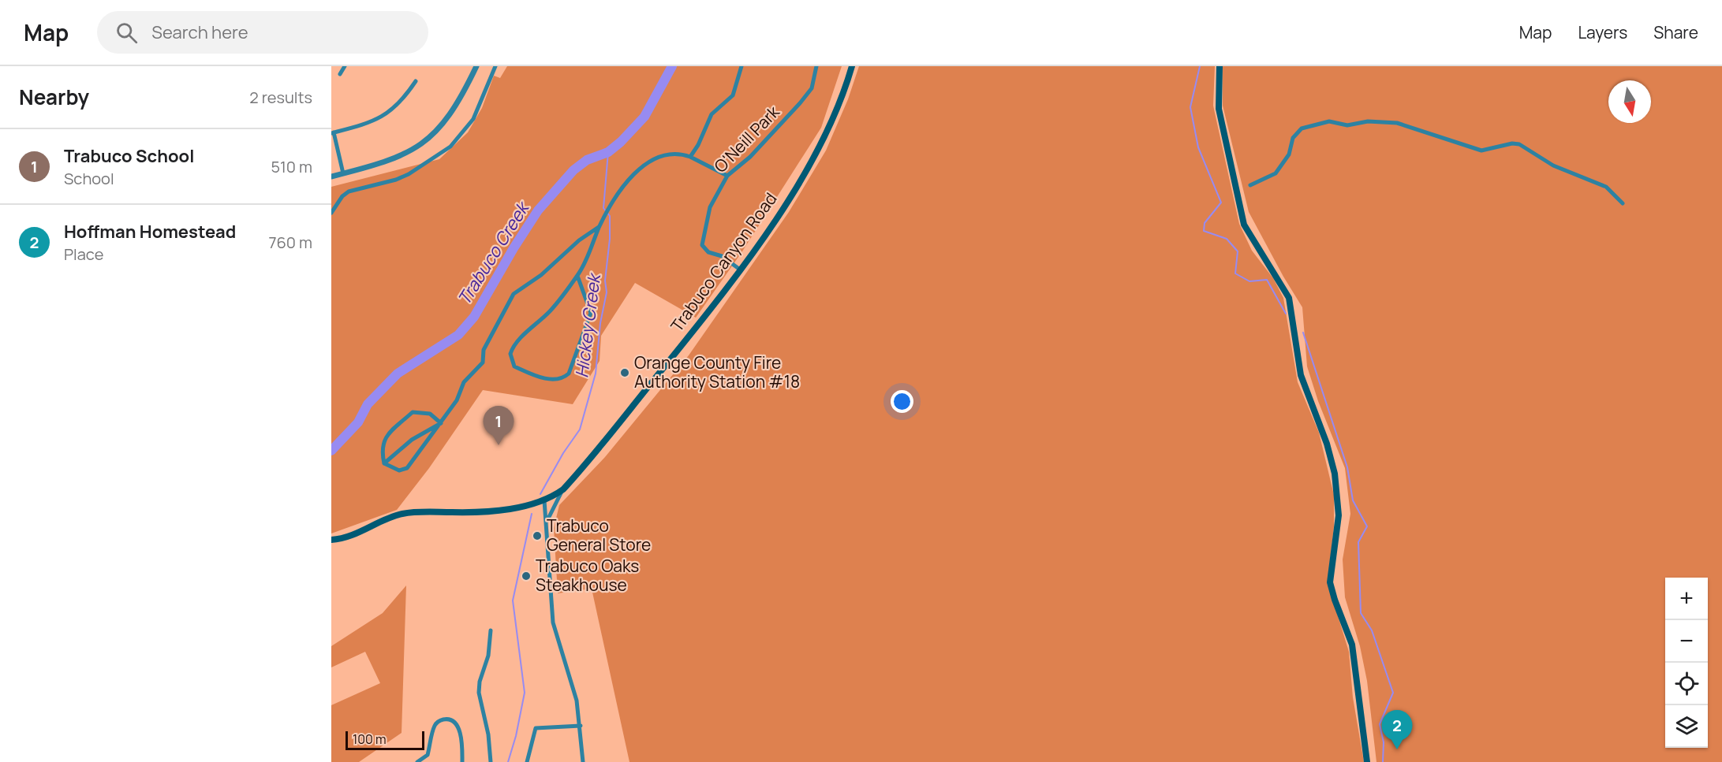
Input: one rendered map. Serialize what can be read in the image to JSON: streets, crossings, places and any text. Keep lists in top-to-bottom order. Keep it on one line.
{"streets":{"main road":["Trabuco Canyon Road"],"street":["O'Neill Park"]},"crossings":[["O'Neill Park","Trabuco Canyon Road"]],"water":["Trabuco Creek","Hickey Creek"],"places":["Orange County Fire Authority Station #18","Trabuco General Store","Trabuco Oaks Steakhouse"],"scale_bar":"100 m","north":"bottom","page":{"header":"Map","search":"Search here","nav":["Map","Layers","Share"],"heading":["Nearby","2 results"],"list":[{"mark":"1","name":"Trabuco School","note":"School","value":"510 m"},{"mark":"2","name":"Hoffman Homestead","note":"Place","value":"760 m"}],"pins":["1","2"],"map_buttons":["+","−"],"scale":"100 m"}}
